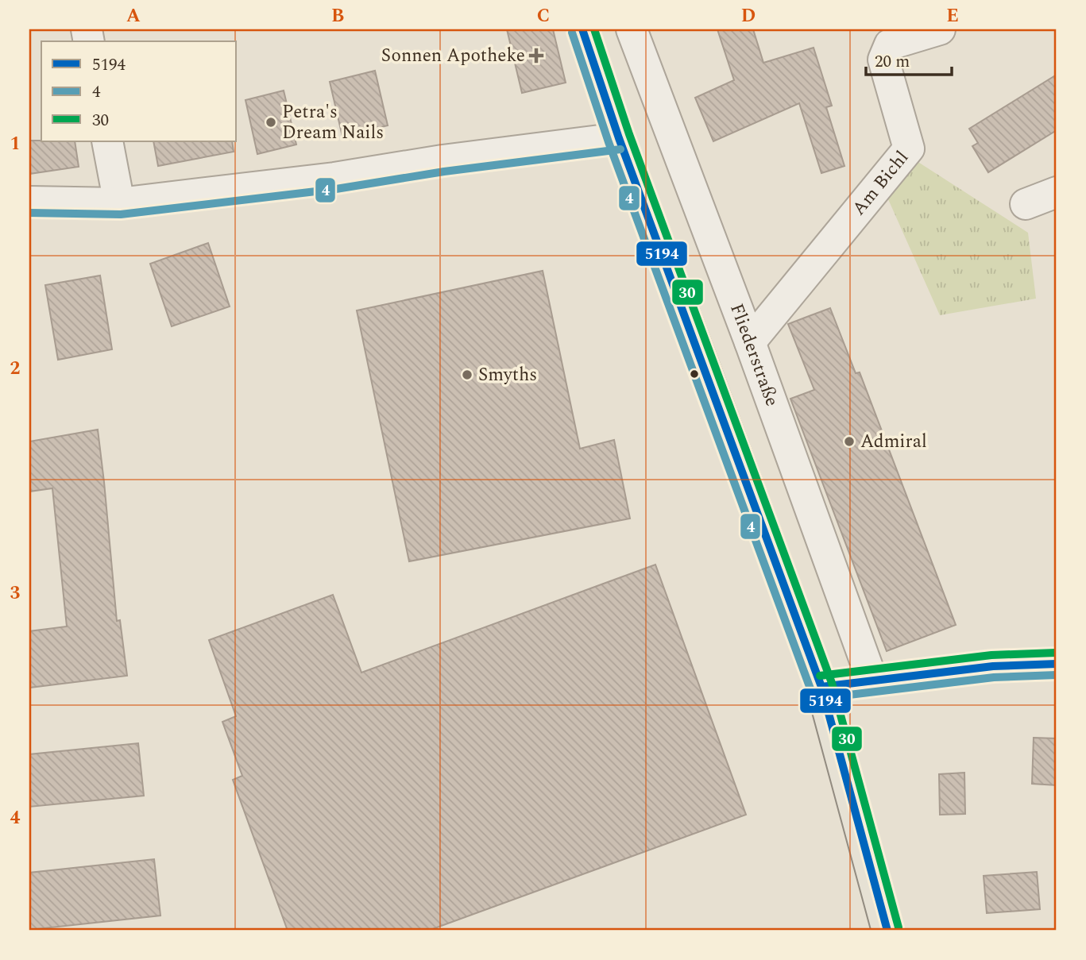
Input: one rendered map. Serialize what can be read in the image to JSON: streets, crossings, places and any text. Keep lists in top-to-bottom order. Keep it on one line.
{"streets":{"street":["Am Bichl","Fliederstraße"]},"crossings":[["Am Bichl","Fliederstraße"]],"places":{"health":["Sonnen Apotheke"],"other":["Petra's Dream Nails","Smyths","Admiral"]},"lines":["transit line 5194","transit line 30","transit line 4"],"legend":["5194","4","30"],"scale_bar":"20 m","grid":{"columns":["A","B","C","D","E"],"rows":["1","2","3","4"]}}
